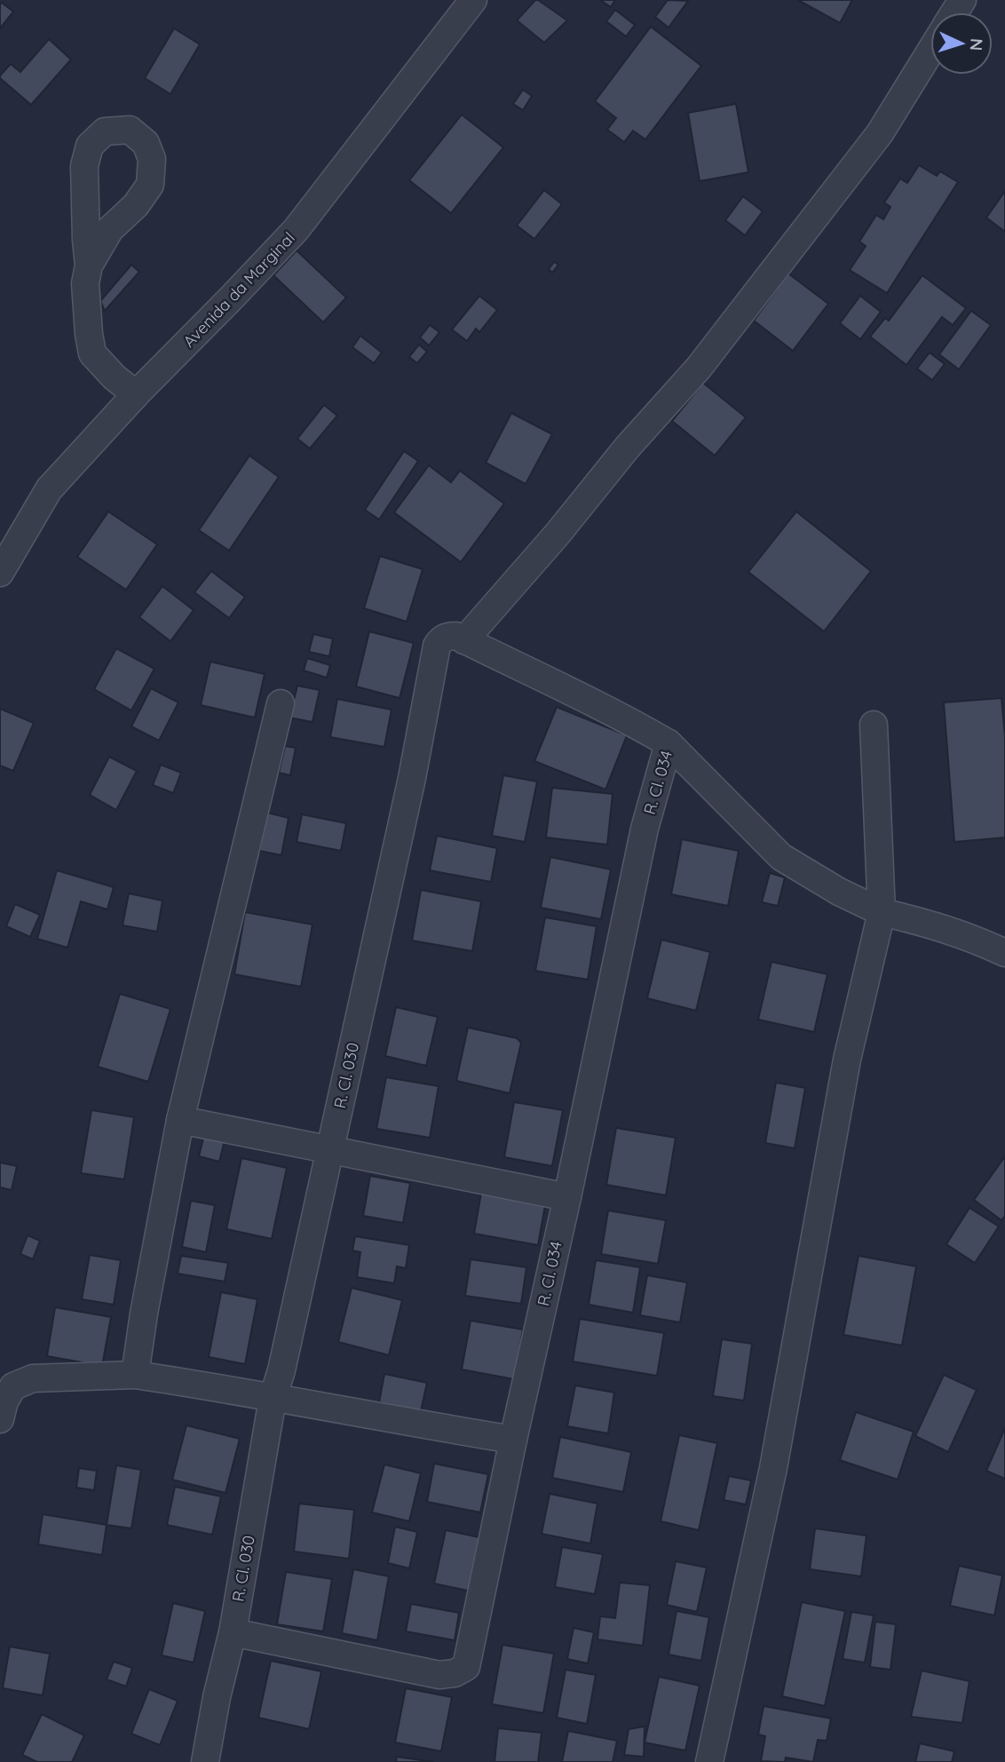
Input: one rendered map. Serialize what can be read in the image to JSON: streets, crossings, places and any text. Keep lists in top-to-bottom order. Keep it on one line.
{"streets":{"street":["Avenida da Marginal","R. Cl. 034","R. Cl. 030"]},"crossings":[["R. Cl. 034","R. Cl. 030"]],"north":"right"}
